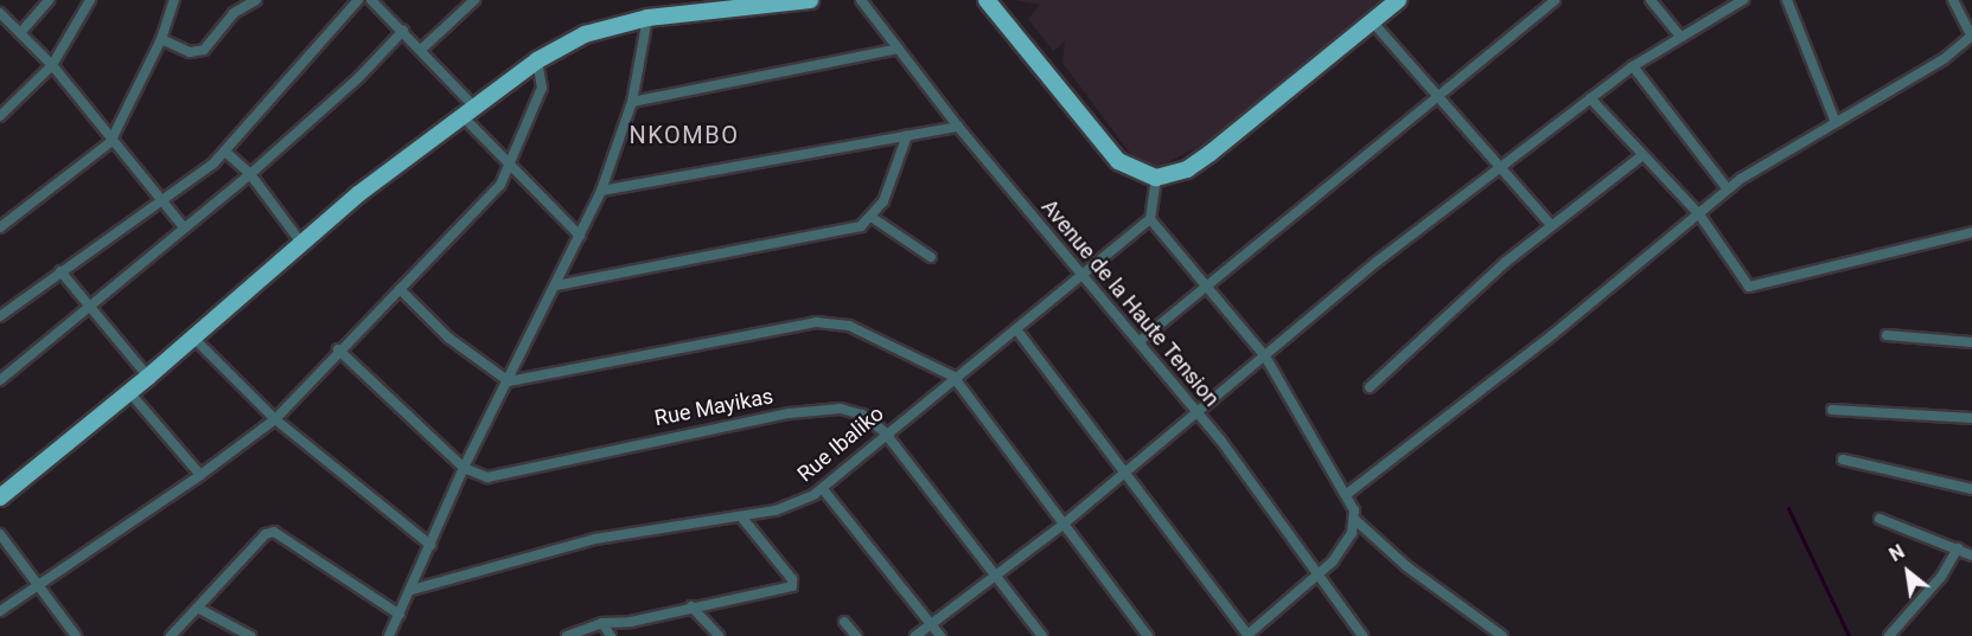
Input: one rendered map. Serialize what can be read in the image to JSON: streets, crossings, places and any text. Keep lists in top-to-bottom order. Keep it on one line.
{"streets":{"street":["Avenue de la Haute Tension","Rue Mayikas","Rue Ibaliko"]},"crossings":[["Avenue de la Haute Tension","Rue Ibaliko"],["Rue Mayikas","Rue Ibaliko"]],"districts":["NKOMBO"],"north":"top left"}
